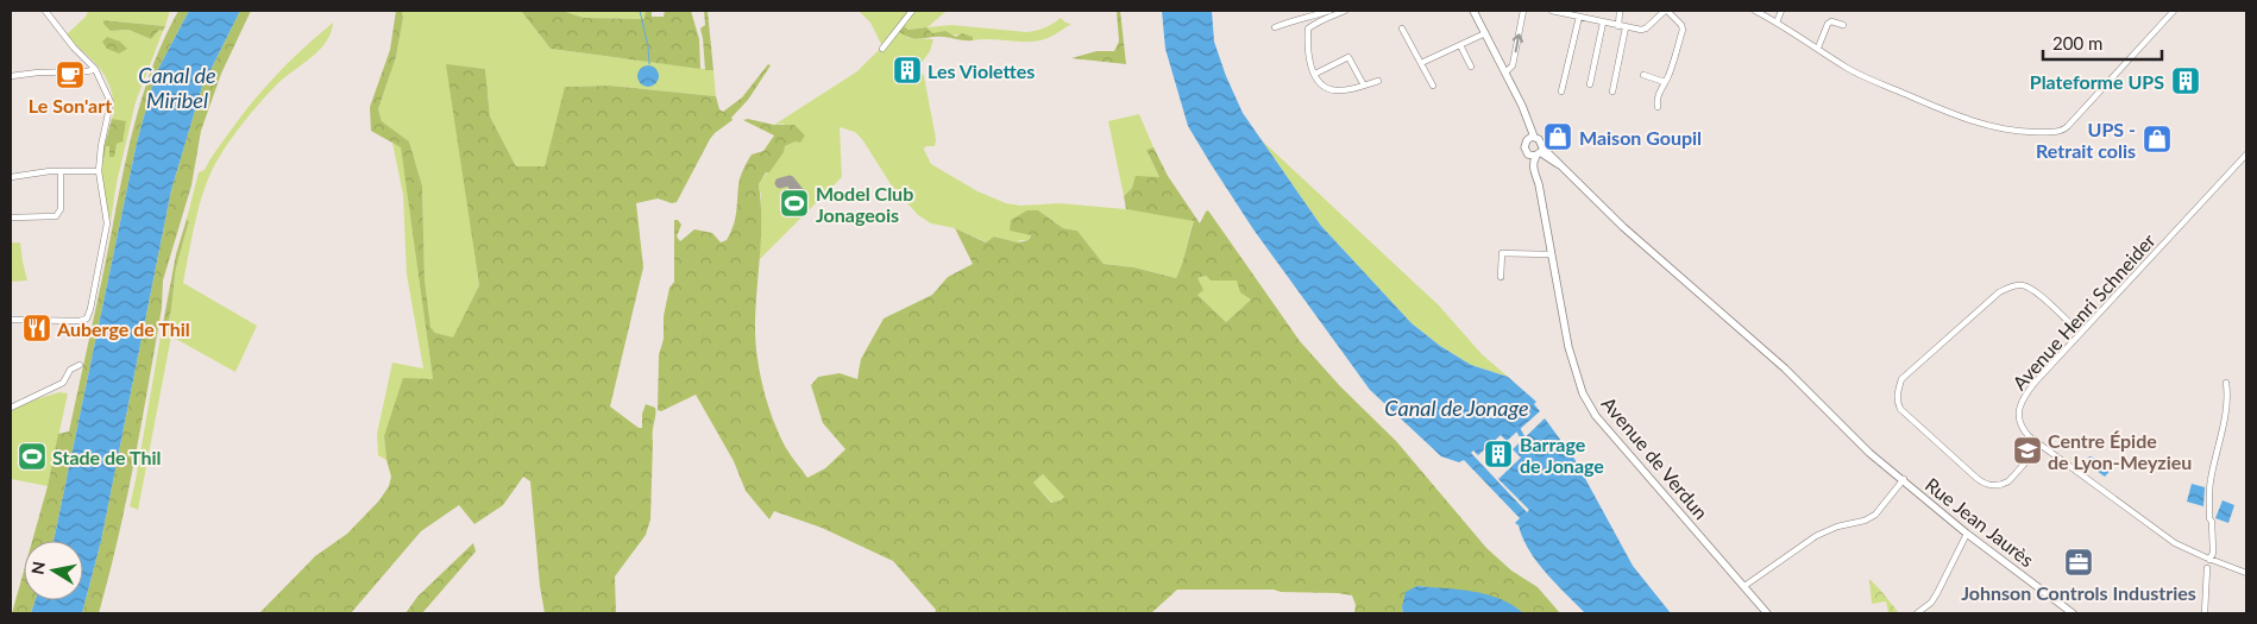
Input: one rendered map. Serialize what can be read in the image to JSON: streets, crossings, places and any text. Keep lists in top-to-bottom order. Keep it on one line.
{"streets":{"main road":["Avenue de Verdun","Rue Jean Jaurès"],"street":["Avenue Henri Schneider"]},"crossings":[["Avenue de Verdun","Rue Jean Jaurès"]],"water":["Canal de Miribel","Canal de Jonage"],"places":{"building":["Les Violettes","Plateforme UPS","Barrage de Jonage"],"cafe":["Le Son'art"],"shop":["Maison Goupil","UPS - Retrait colis"],"sports":["Model Club Jonageois","Stade de Thil"],"restaurant":["Auberge de Thil"],"school or university":["Centre Épide de Lyon-Meyzieu"],"office":["Johnson Controls Industries"]},"scale_bar":"200 m","north":"left"}
